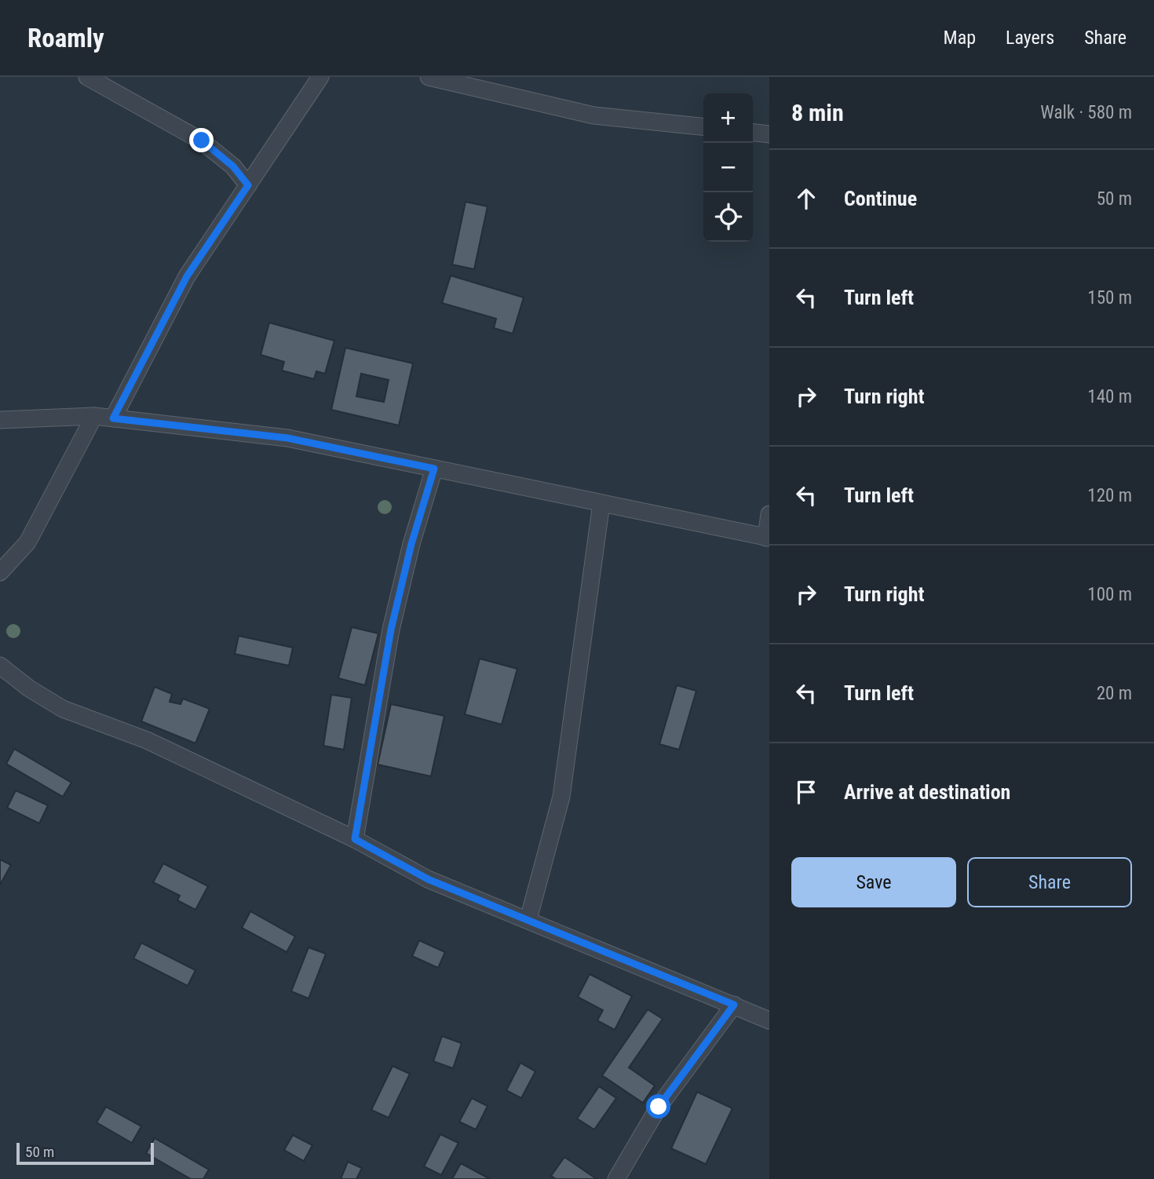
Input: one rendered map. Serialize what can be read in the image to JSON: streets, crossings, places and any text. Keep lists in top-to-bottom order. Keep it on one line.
{"scale_bar":"50 m","page":{"header":"Roamly","nav":["Map","Layers","Share"],"heading":["8 min","Walk · 580 m"],"map_buttons":["+","−"],"list":[["Continue","50 m"],["Turn left","150 m"],["Turn right","140 m"],["Turn left","120 m"],["Turn right","100 m"],["Turn left","20 m"],"Arrive at destination"],"buttons":["Save","Share"],"scale":"50 m"}}
